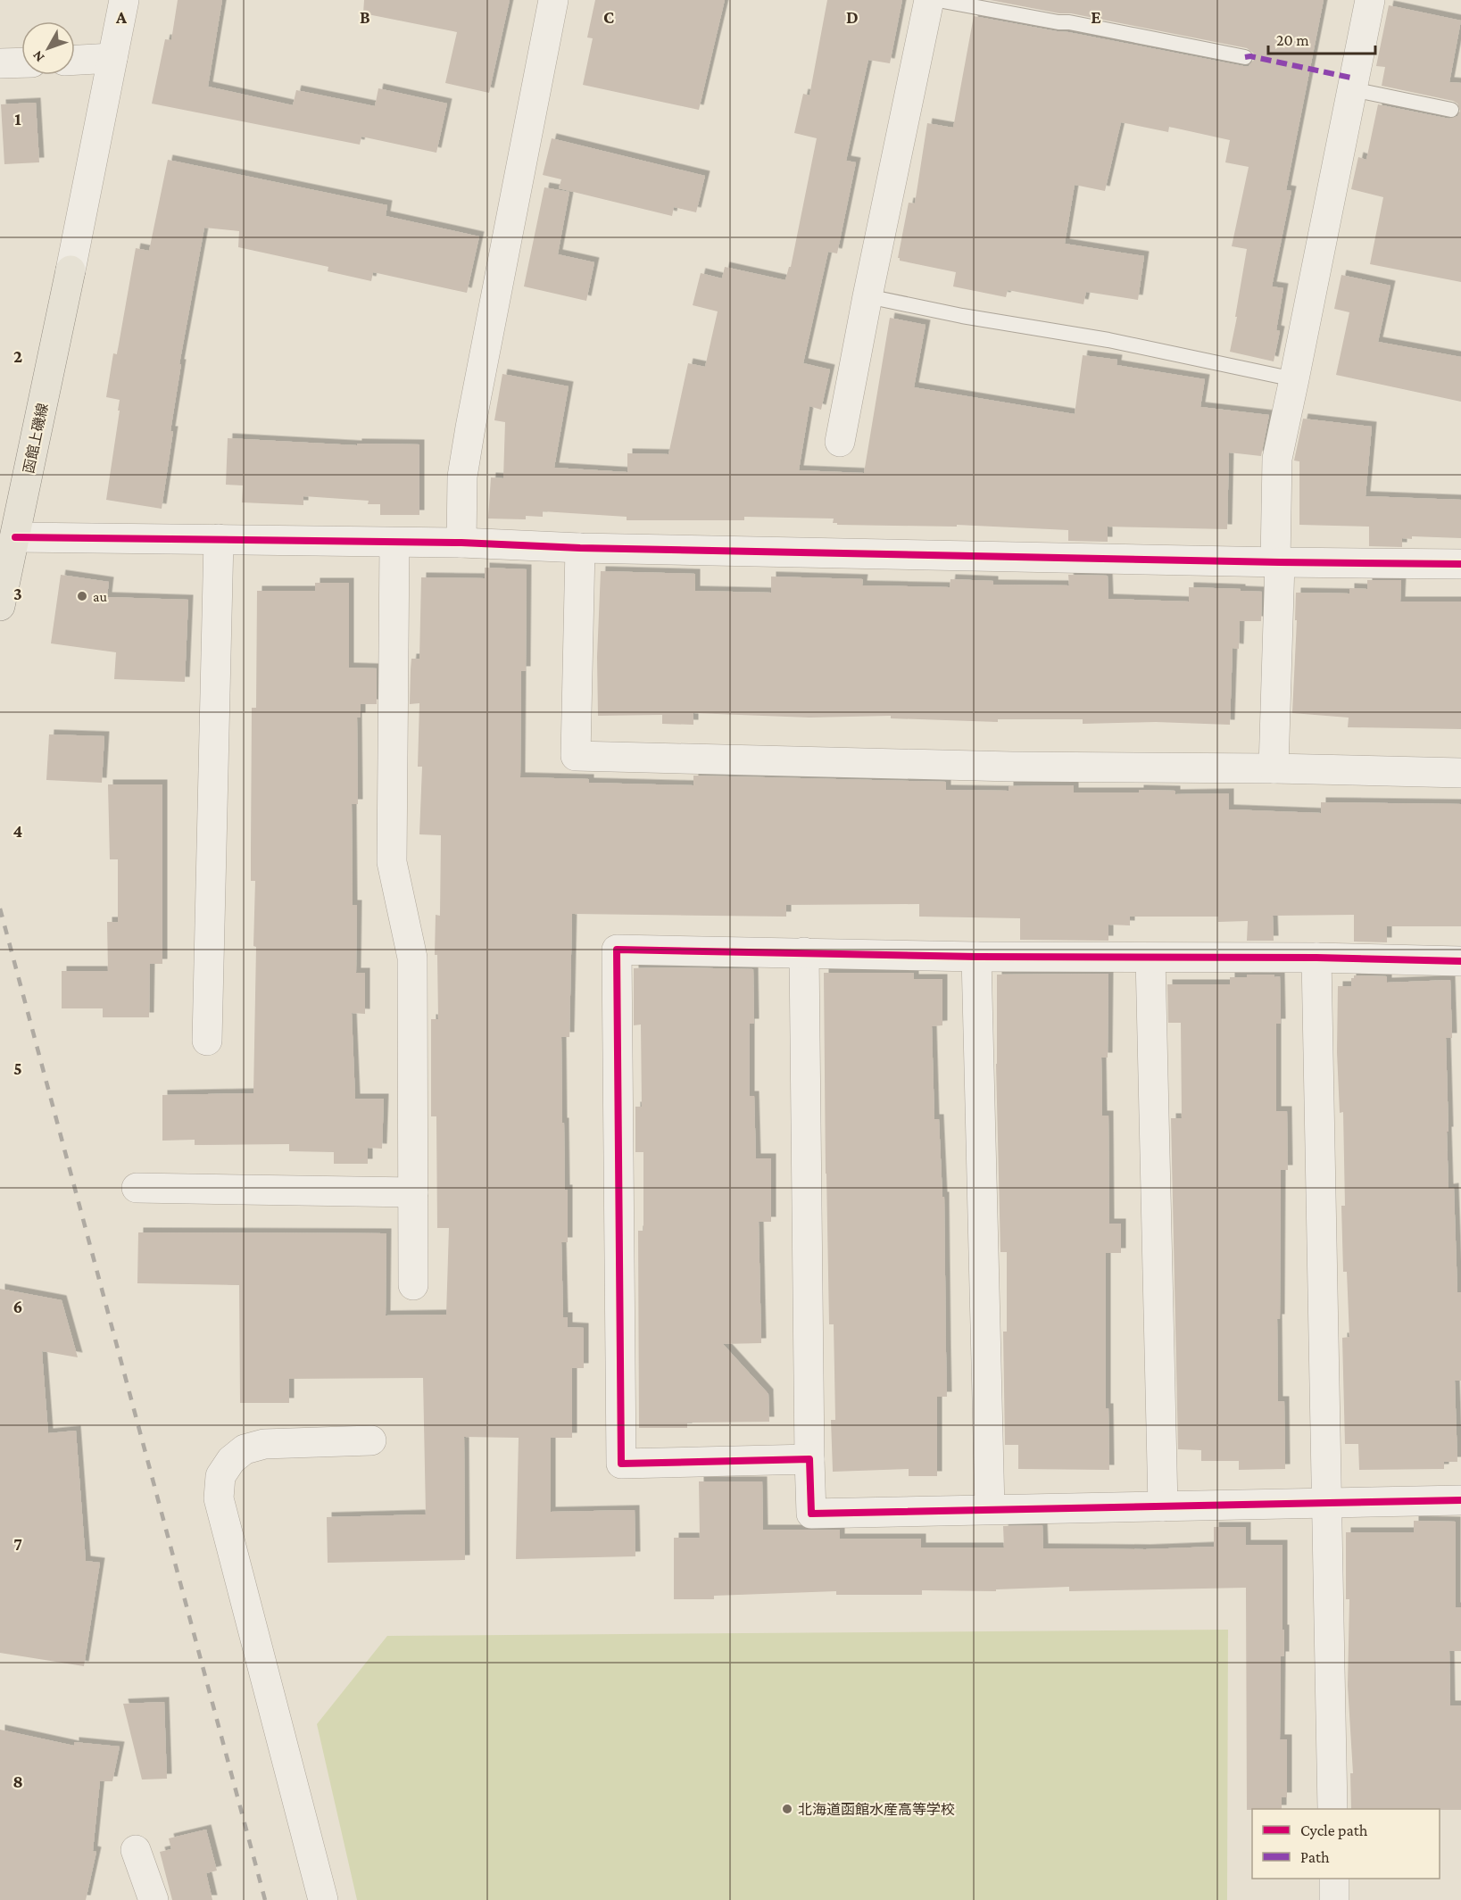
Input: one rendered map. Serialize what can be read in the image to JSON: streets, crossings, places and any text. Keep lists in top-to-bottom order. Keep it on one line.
{"streets":{"main road":["函館上磯線"]},"places":["au","北海道函館水産高等学校"],"legend":["Cycle path","Path"],"scale_bar":"20 m","north":"bottom left","grid":{"columns":["A","B","C","D","E"],"rows":["1","2","3","4","5","6","7","8"]}}
